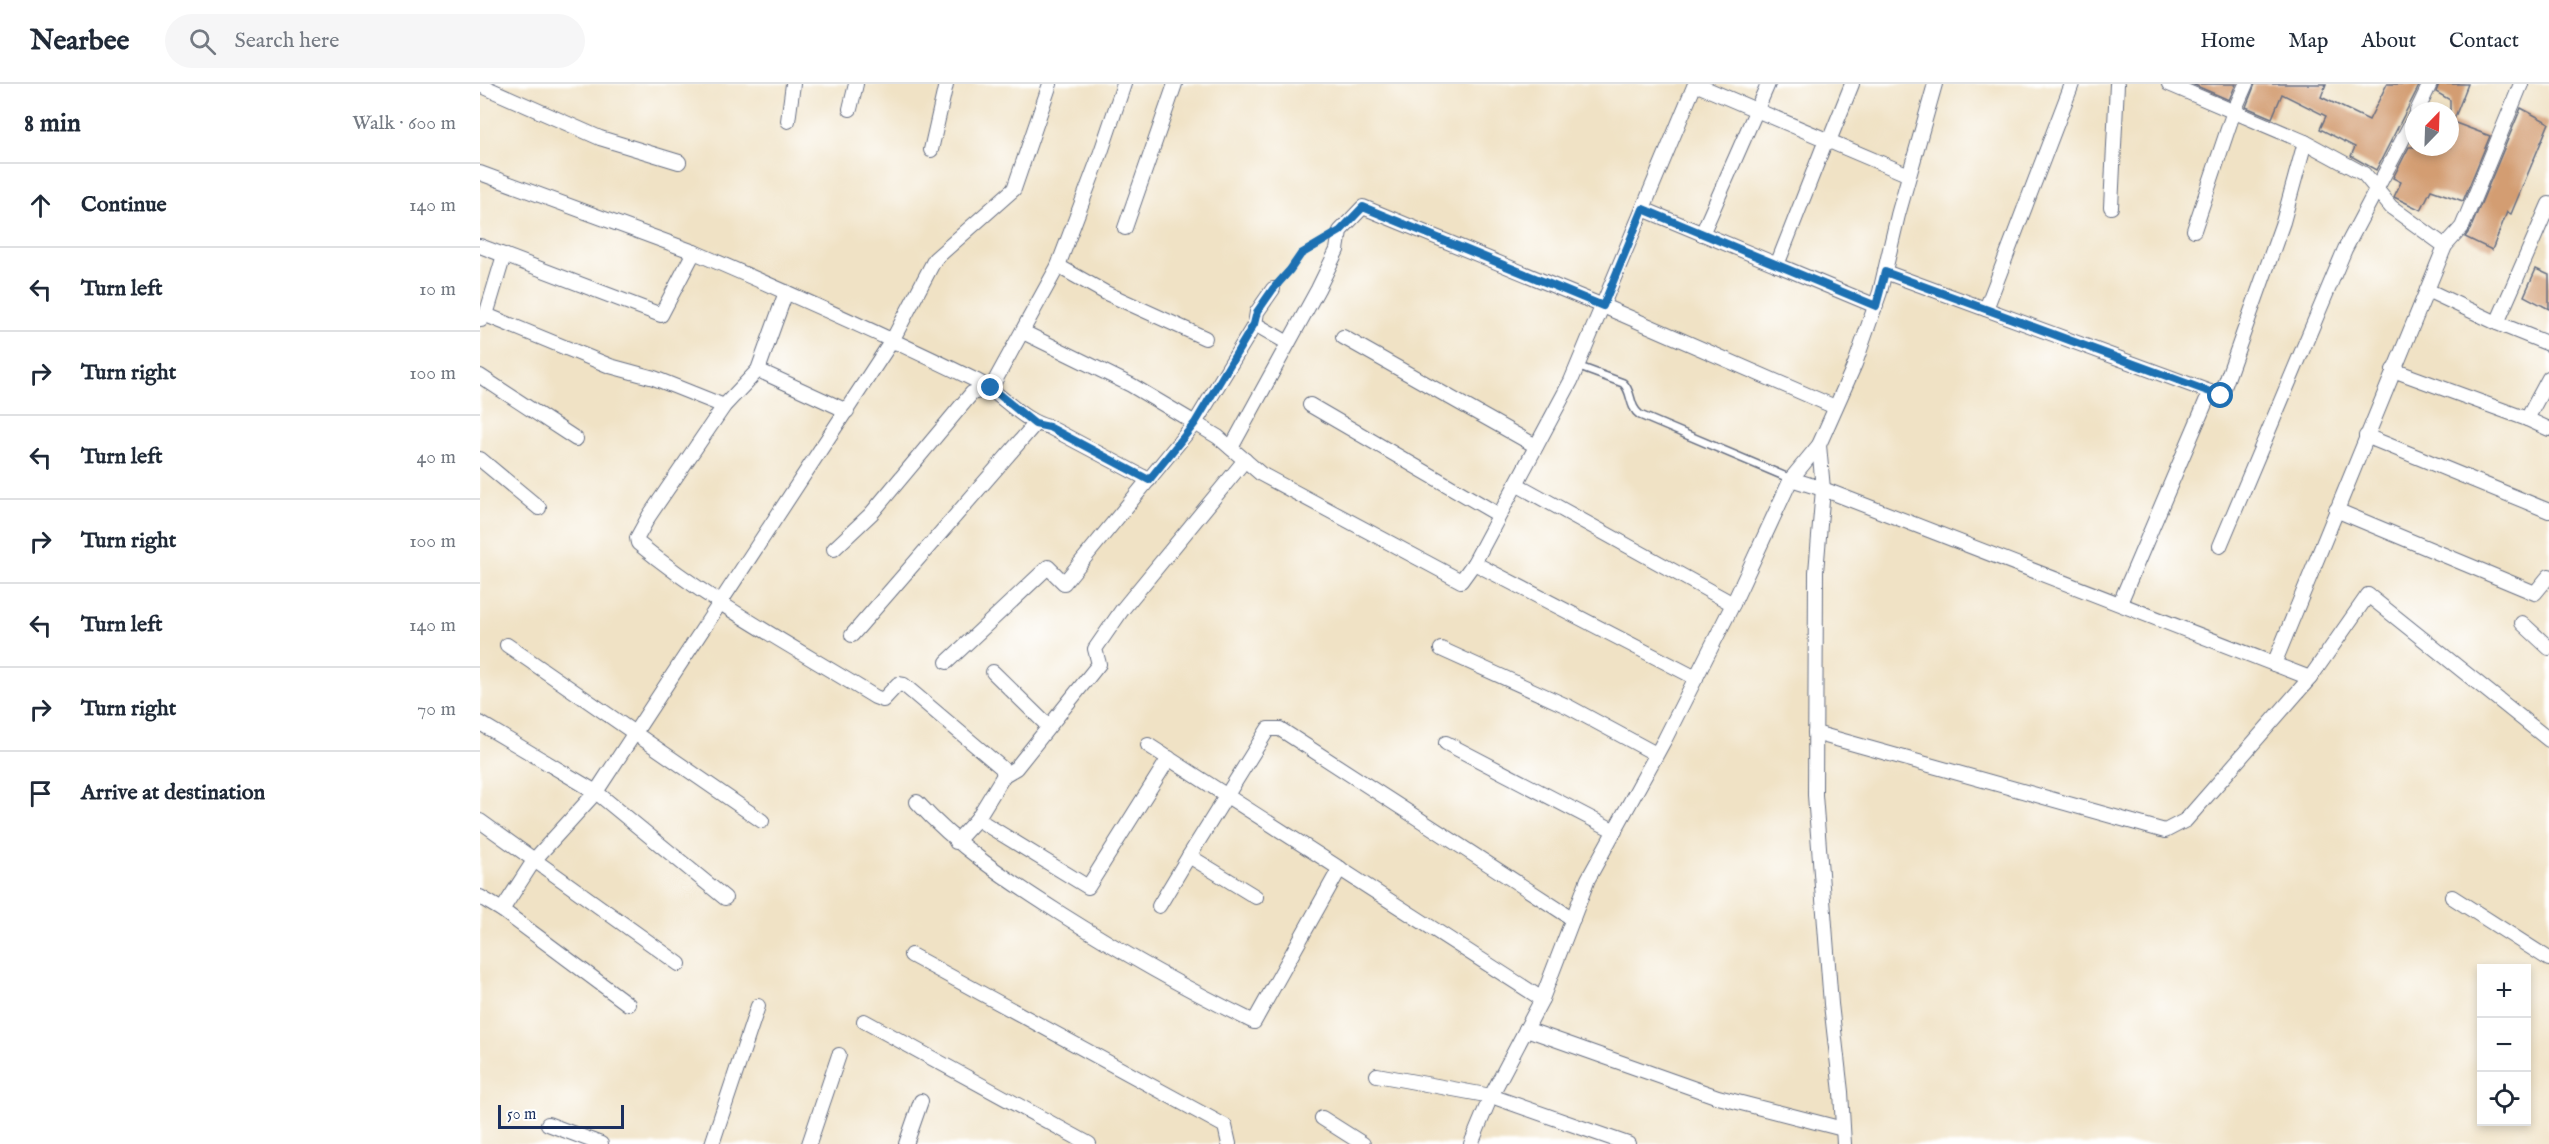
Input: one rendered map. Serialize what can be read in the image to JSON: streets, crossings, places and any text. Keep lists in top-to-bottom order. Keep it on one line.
{"scale_bar":"50 m","north":"top right","page":{"header":"Nearbee","search":"Search here","nav":["Home","Map","About","Contact"],"heading":["8 min","Walk · 600 m"],"list":[["Continue","140 m"],["Turn left","10 m"],["Turn right","100 m"],["Turn left","40 m"],["Turn right","100 m"],["Turn left","140 m"],["Turn right","70 m"],"Arrive at destination"],"map_buttons":["+","−"],"scale":"50 m"}}
